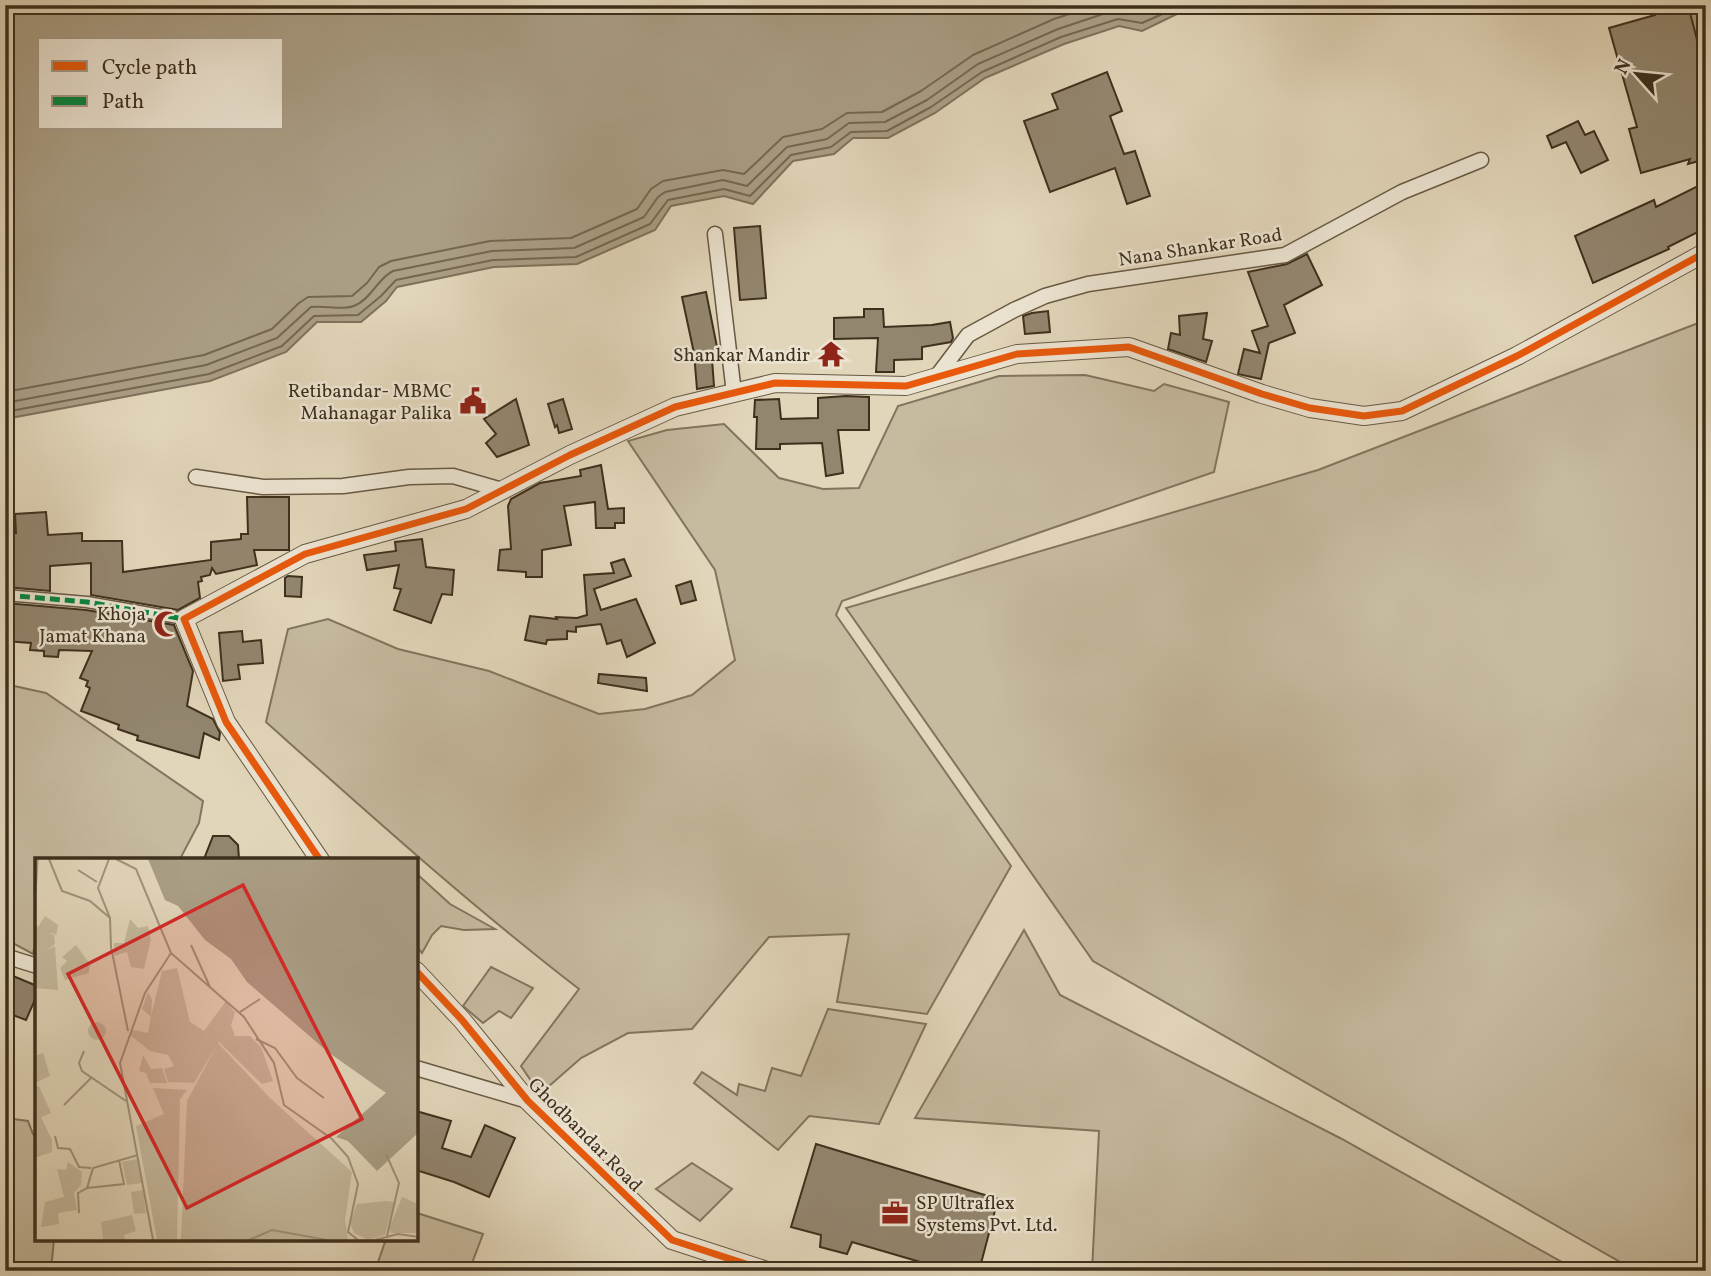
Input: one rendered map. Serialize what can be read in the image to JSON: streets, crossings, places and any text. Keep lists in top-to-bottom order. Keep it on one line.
{"streets":{"street":["Nana Shankar Road","Ghodbandar Road"]},"places":{"temple":["Shankar Mandir"],"public building":["Retibandar- MBMC Mahanagar Palika"],"mosque":["Khoja Jamat Khana"],"office":["SP Ultraflex Systems Pvt. Ltd."]},"legend":["Cycle path","Path"],"north":"top left"}
